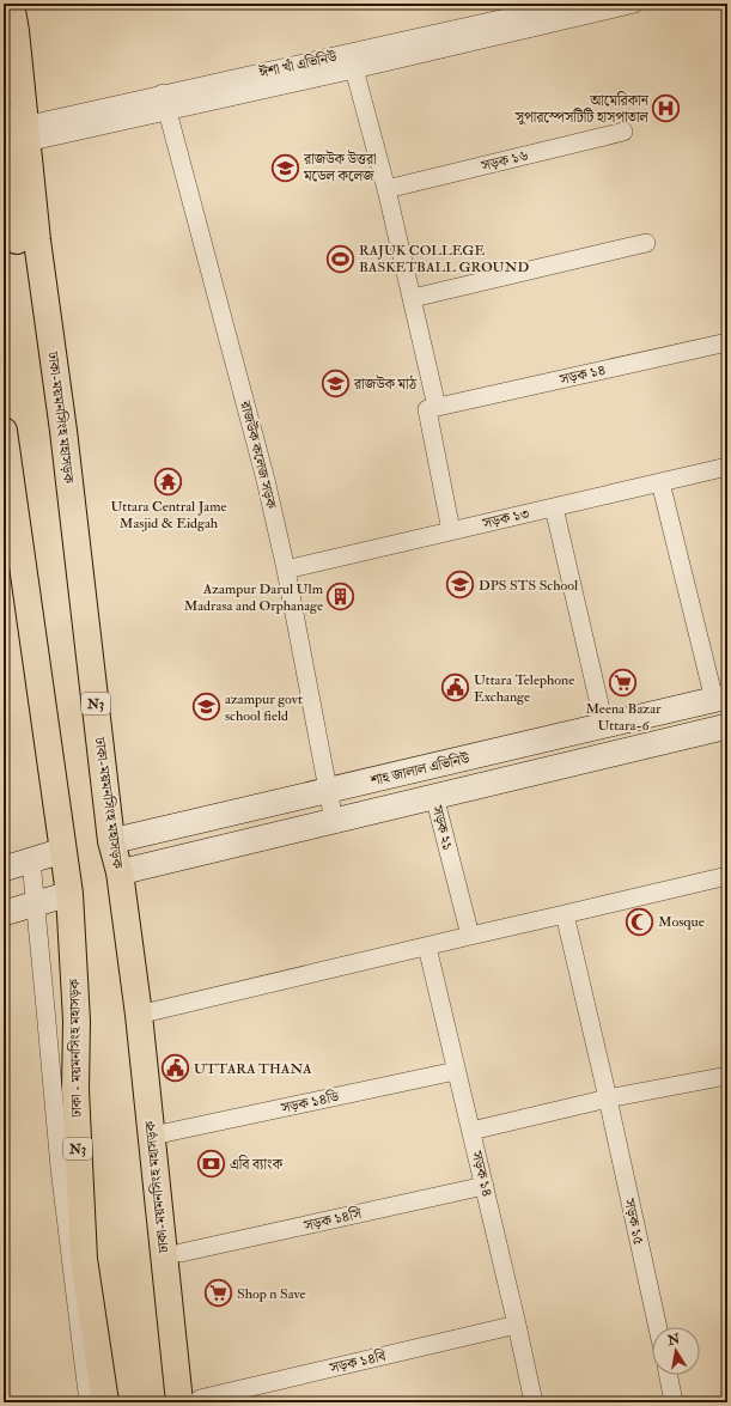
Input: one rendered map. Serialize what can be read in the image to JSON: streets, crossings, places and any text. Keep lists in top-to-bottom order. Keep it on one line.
{"streets":{"highway":["ঢাকা-ময়মনসিংহ মহাসড়ক","N3","ঢাকা - ময়মনসিংহ মহাসড়ক"],"main road":["শাহ জালাল এভিনিউ"],"street":["ঈশা খাঁ এভিনিউ","সড়ক ১৬","সড়ক ১৪","রাজউক কলেজ সড়ক","সড়ক ১৩","সড়ক ২১","সড়ক ১৪ডি","সড়ক ১৪সি","সড়ক ১৫","সড়ক ১৪বি"]},"crossings":[["ঈশা খাঁ এভিনিউ","ঢাকা-ময়মনসিংহ মহাসড়ক"],["ঈশা খাঁ এভিনিউ","রাজউক কলেজ সড়ক"],["সড়ক ১৪","সড়ক ২১"],["সড়ক ১৪","সড়ক ১৪ডি"],["সড়ক ১৪","সড়ক ১৪সি"],["সড়ক ১৪","সড়ক ১৪বি"],["ঢাকা-ময়মনসিংহ মহাসড়ক","শাহ জালাল এভিনিউ"],["ঢাকা-ময়মনসিংহ মহাসড়ক","সড়ক ১৪বি"],["রাজউক কলেজ সড়ক","সড়ক ১৩"],["রাজউক কলেজ সড়ক","শাহ জালাল এভিনিউ"],["N3","ঢাকা - ময়মনসিংহ মহাসড়ক"],["শাহ জালাল এভিনিউ","সড়ক ২১"],["সড়ক ২১","সড়ক ১৫"]],"places":{"hospital":["আমেরিকান সুপারস্পেসটিটি হাসপাতাল"],"school or university":["রাজউক উত্তরা মডেল কলেজ","রাজউক মাঠ","DPS STS School","azampur govt school field"],"sports":["RAJUK COLLEGE BASKETBALL GROUND"],"temple":["Uttara Central Jame Masjid & Eidgah"],"building":["Azampur Darul Ulm Madrasa and Orphanage"],"supermarket":["Meena Bazar Uttara-6","Shop n Save"],"public building":["Uttara Telephone Exchange","UTTARA THANA"],"mosque":["Mosque"],"bank":["এবি ব্যাংক"]},"north":"top"}
